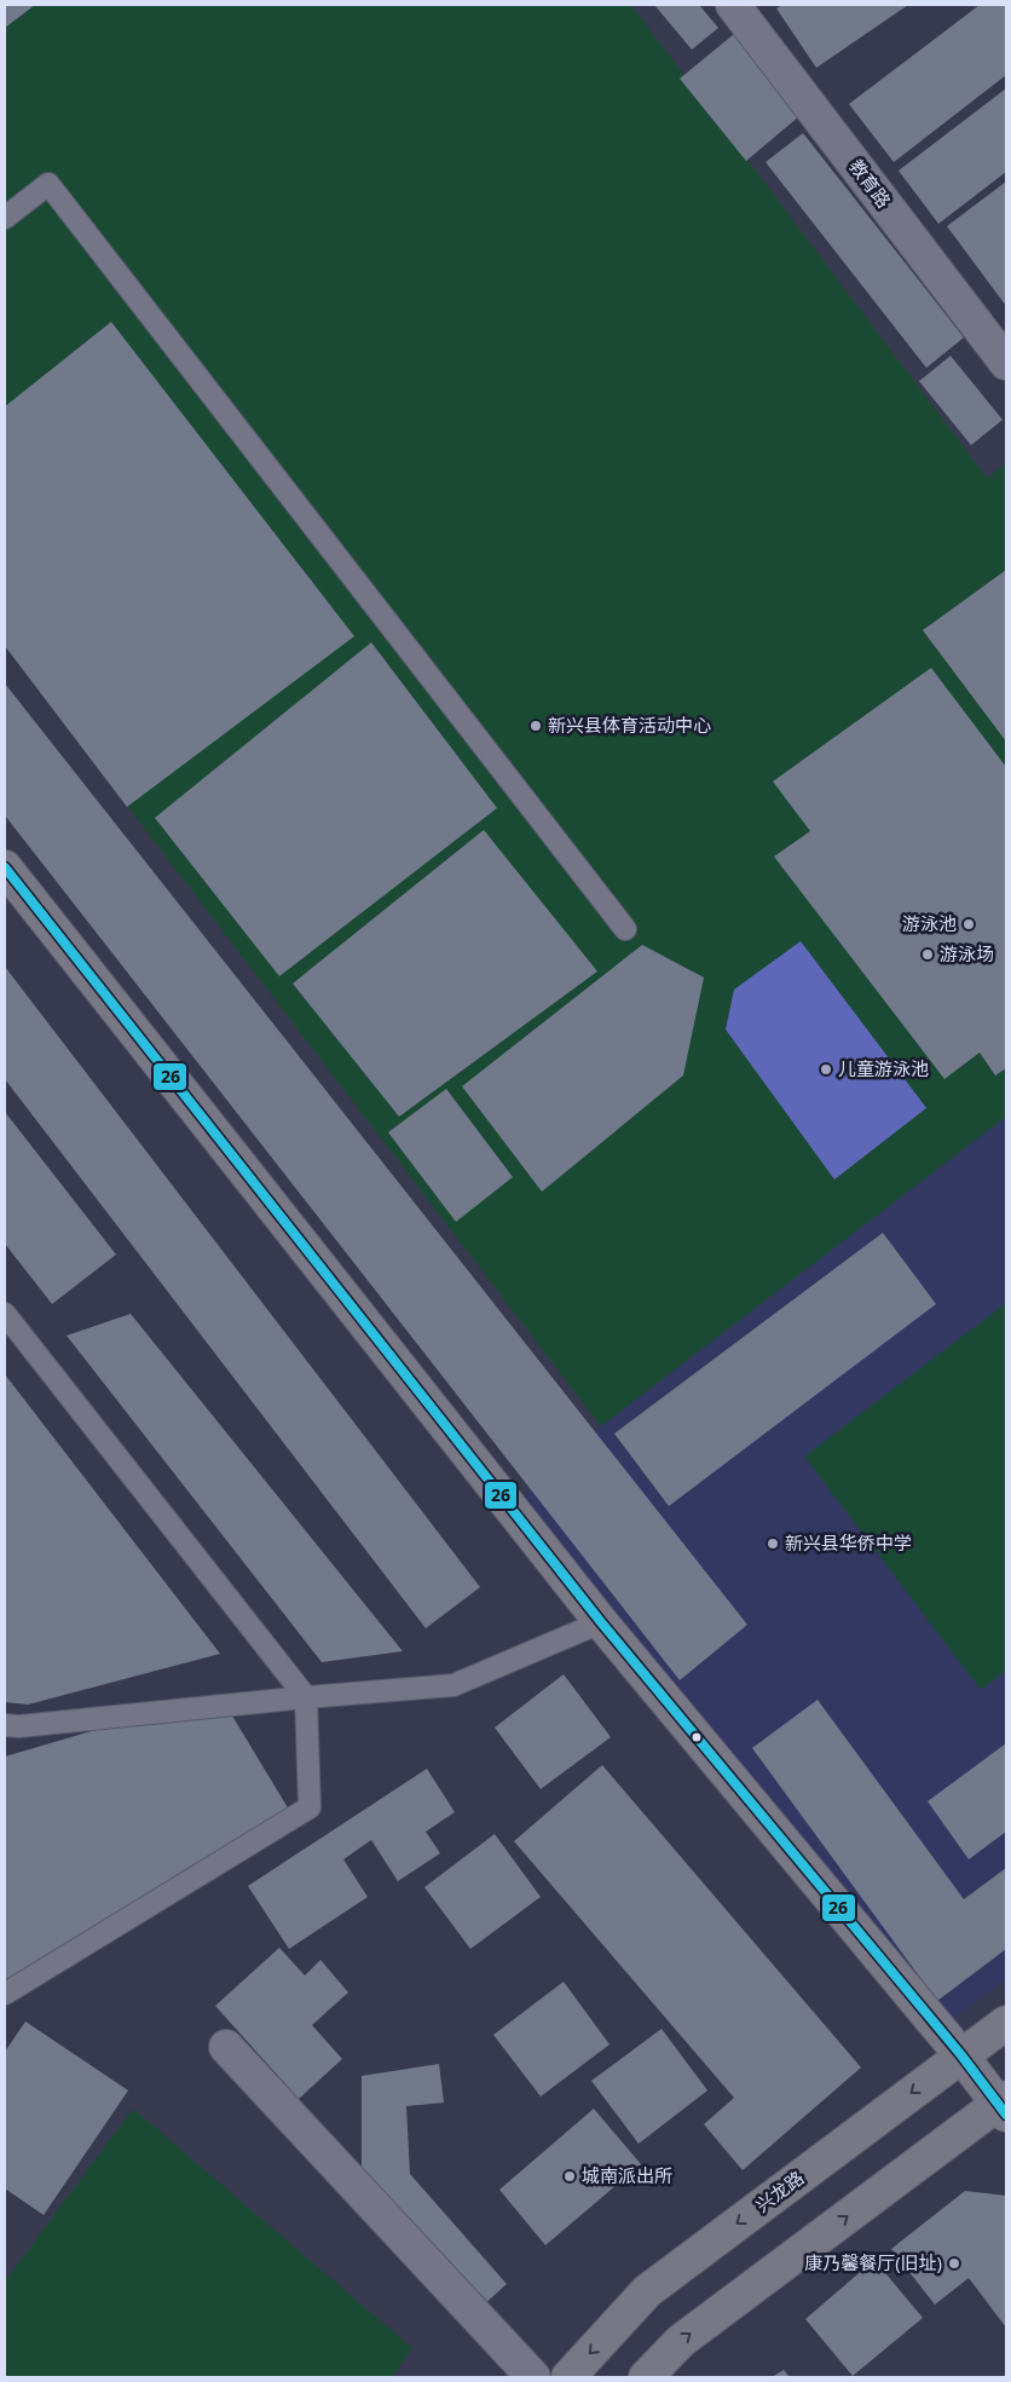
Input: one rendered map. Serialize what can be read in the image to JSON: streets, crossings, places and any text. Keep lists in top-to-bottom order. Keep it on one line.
{"streets":{"street":["教育路","兴龙路"]},"places":["新兴县体育活动中心","游泳池","游泳场","儿童游泳池","新兴县华侨中学","城南派出所","康乃馨餐厅(旧址)"],"lines":["transit line 26"]}
